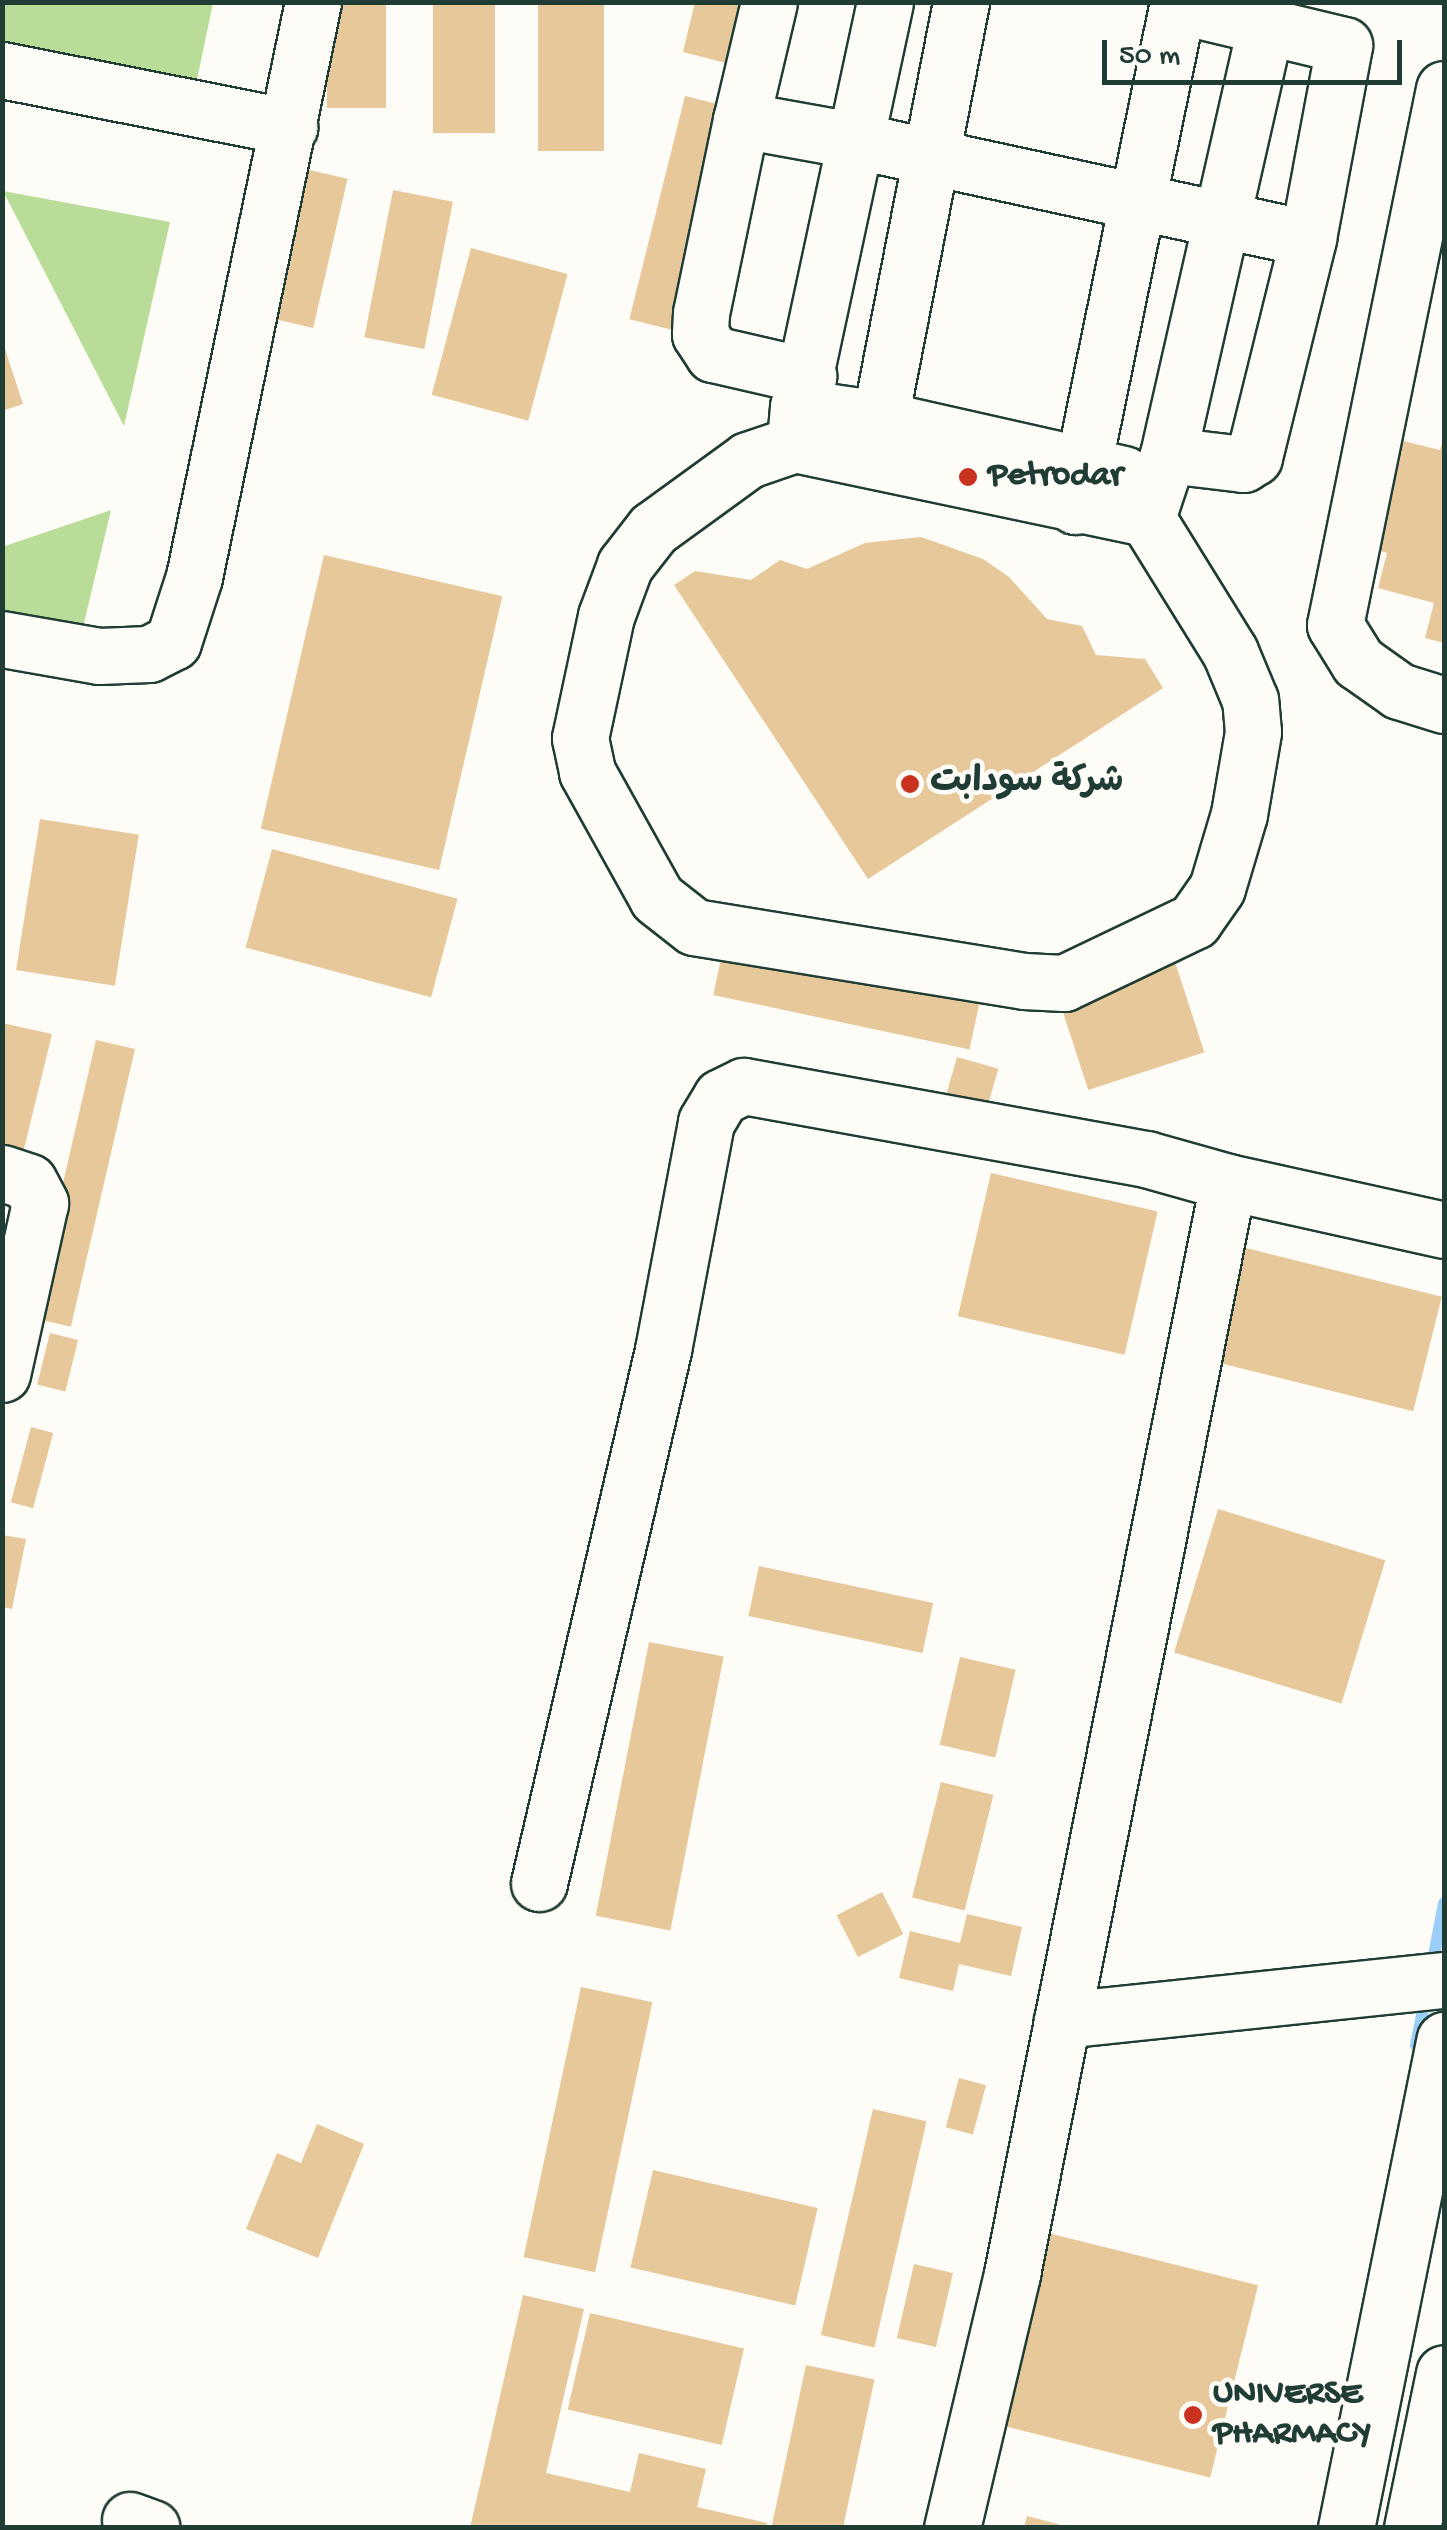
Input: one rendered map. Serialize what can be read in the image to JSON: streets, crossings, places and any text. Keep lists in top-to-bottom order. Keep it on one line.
{"places":["Petrodar","شركة سودابت","UNIVERSE PHARMACY"],"scale_bar":"50 m"}
